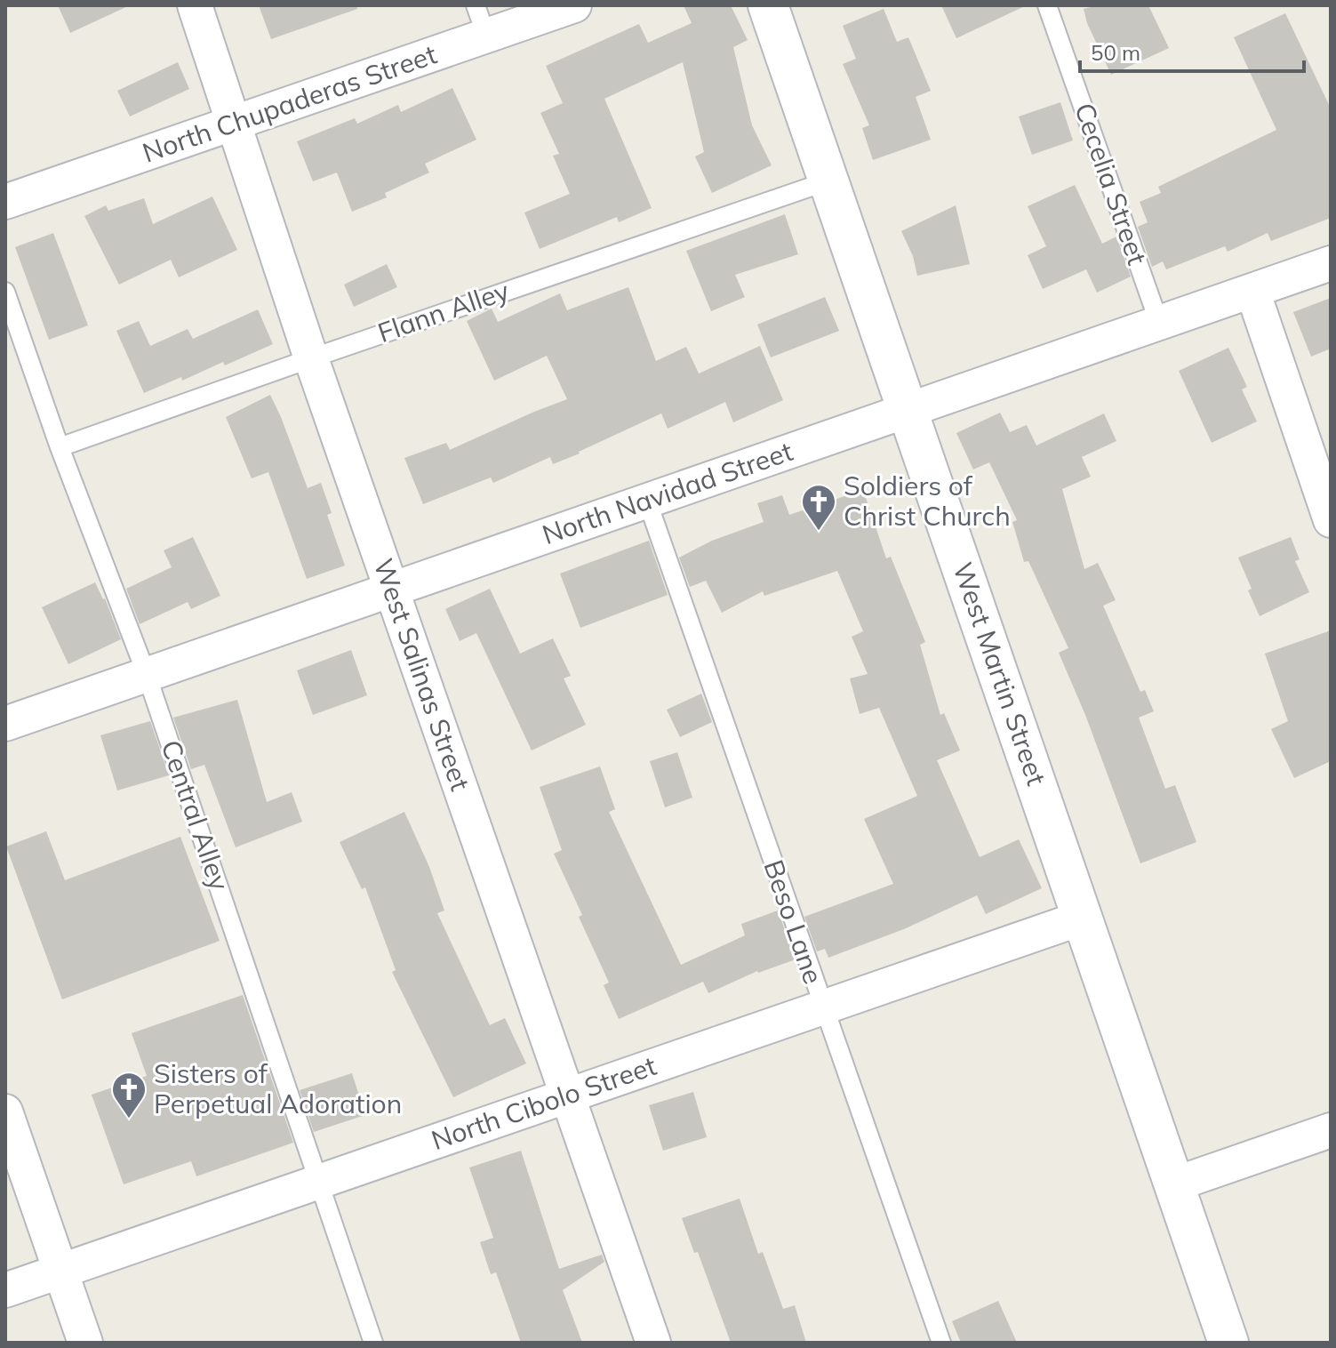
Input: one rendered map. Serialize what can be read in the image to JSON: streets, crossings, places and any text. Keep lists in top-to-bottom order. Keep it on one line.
{"streets":{"main road":["West Martin Street"],"street":["North Chupaderas Street","North Navidad Street","West Salinas Street","North Cibolo Street"],"lane":["Cecelia Street","Flann Alley","Central Alley","Beso Lane"]},"crossings":[["North Chupaderas Street","West Salinas Street"],["Cecelia Street","North Navidad Street"],["Flann Alley","West Martin Street"],["Flann Alley","West Salinas Street"],["Flann Alley","Central Alley"],["North Navidad Street","West Martin Street"],["North Navidad Street","West Salinas Street"],["North Navidad Street","Central Alley"],["North Navidad Street","Beso Lane"],["West Martin Street","North Cibolo Street"],["West Salinas Street","North Cibolo Street"],["Central Alley","North Cibolo Street"],["Beso Lane","North Cibolo Street"]],"places":{"church":["Soldiers of Christ Church","Sisters of Perpetual Adoration"]},"scale_bar":"50 m"}
